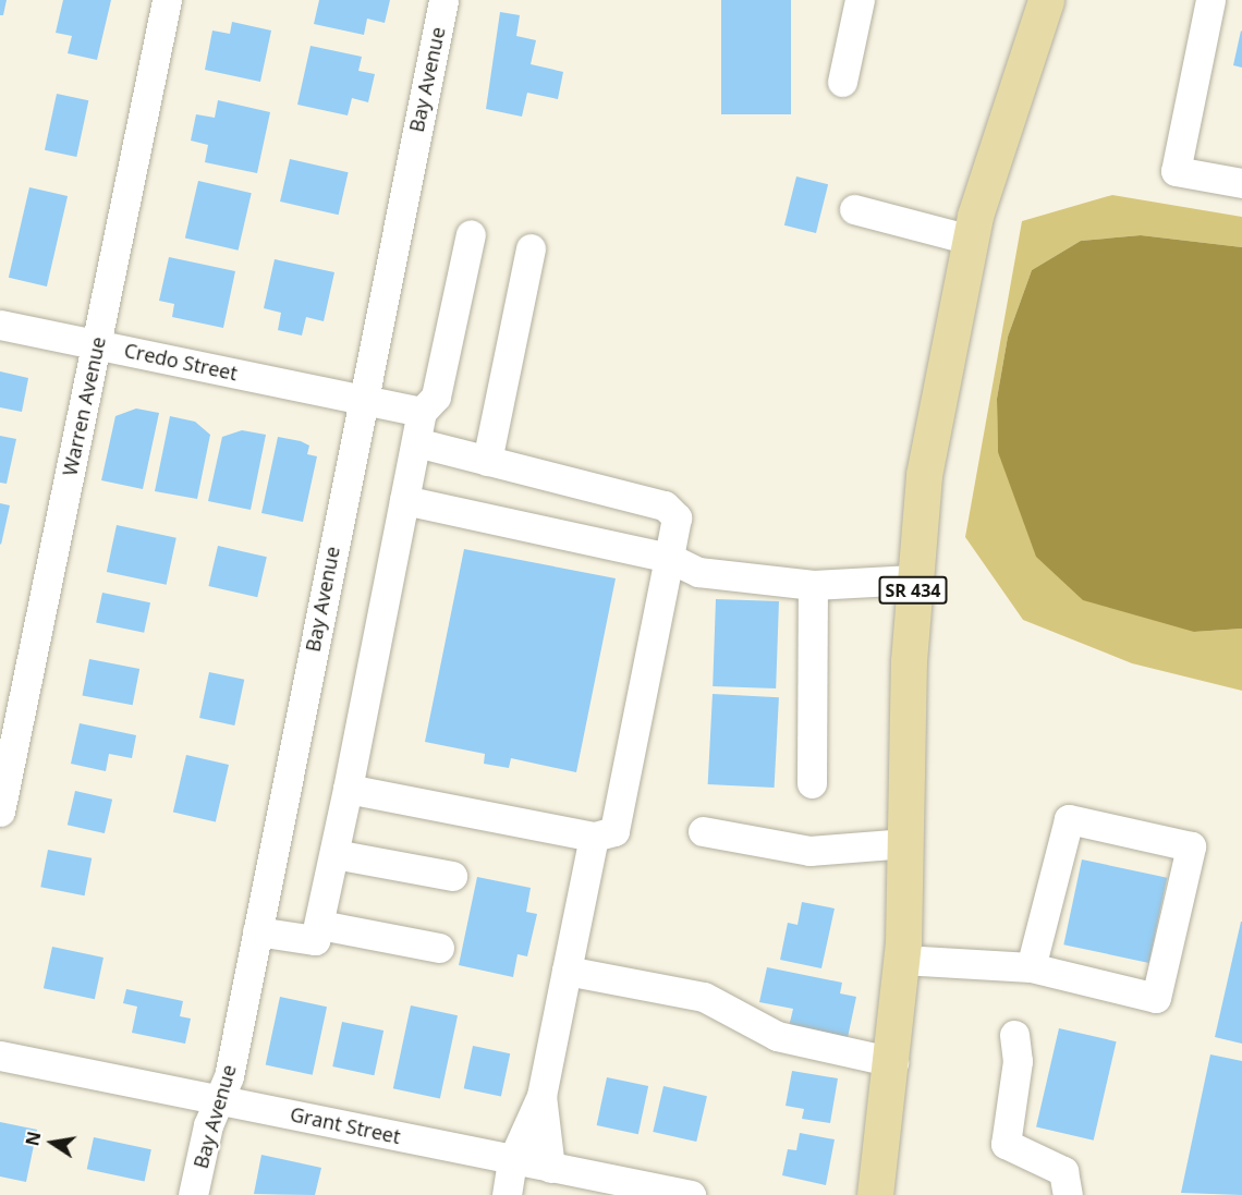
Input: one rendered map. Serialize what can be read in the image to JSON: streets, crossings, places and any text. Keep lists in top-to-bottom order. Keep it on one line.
{"streets":{"main road":["SR 434"],"street":["Bay Avenue","Credo Street","Warren Avenue","Grant Street"]},"crossings":[["Bay Avenue","Credo Street"],["Bay Avenue","Grant Street"],["Credo Street","Warren Avenue"]],"north":"left"}
